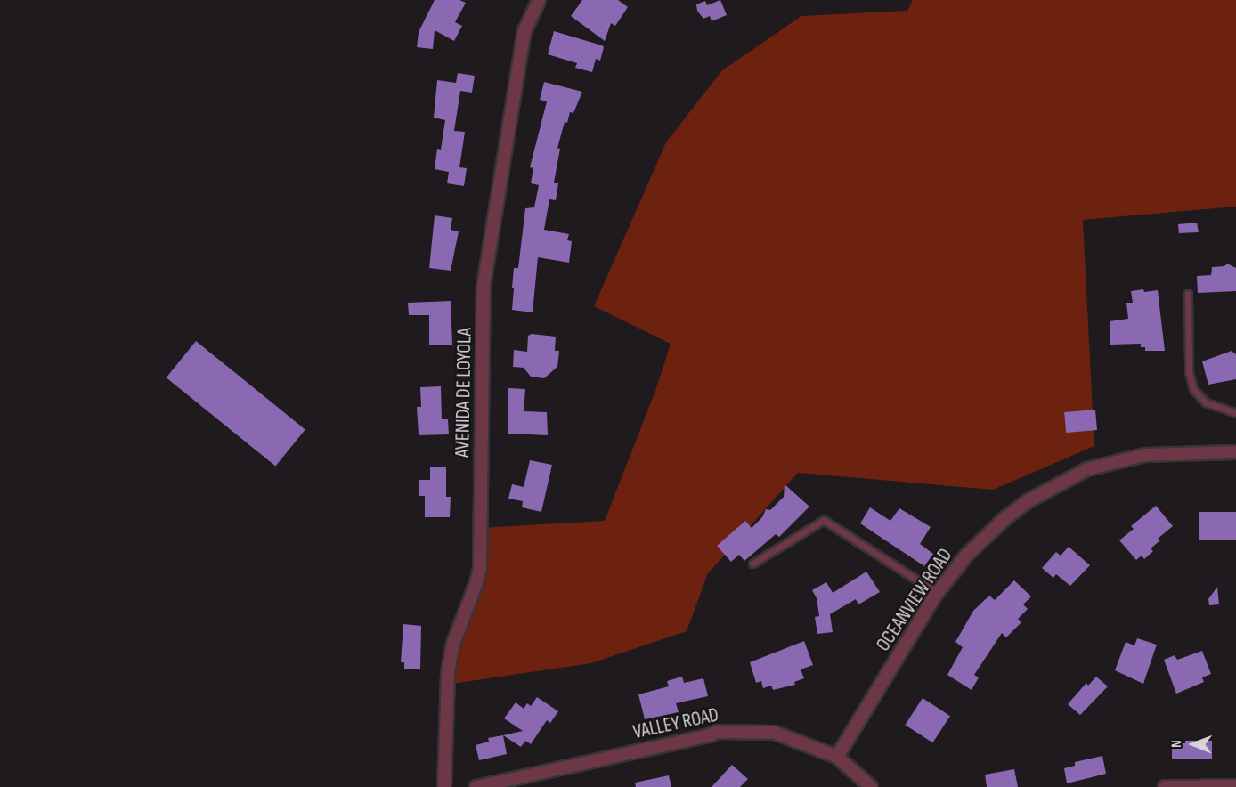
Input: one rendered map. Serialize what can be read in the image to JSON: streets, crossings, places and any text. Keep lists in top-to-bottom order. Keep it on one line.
{"streets":{"street":["AVENIDA DE LOYOLA","OCEANVIEW ROAD","VALLEY ROAD"]},"crossings":[["OCEANVIEW ROAD","VALLEY ROAD"]],"north":"left"}
